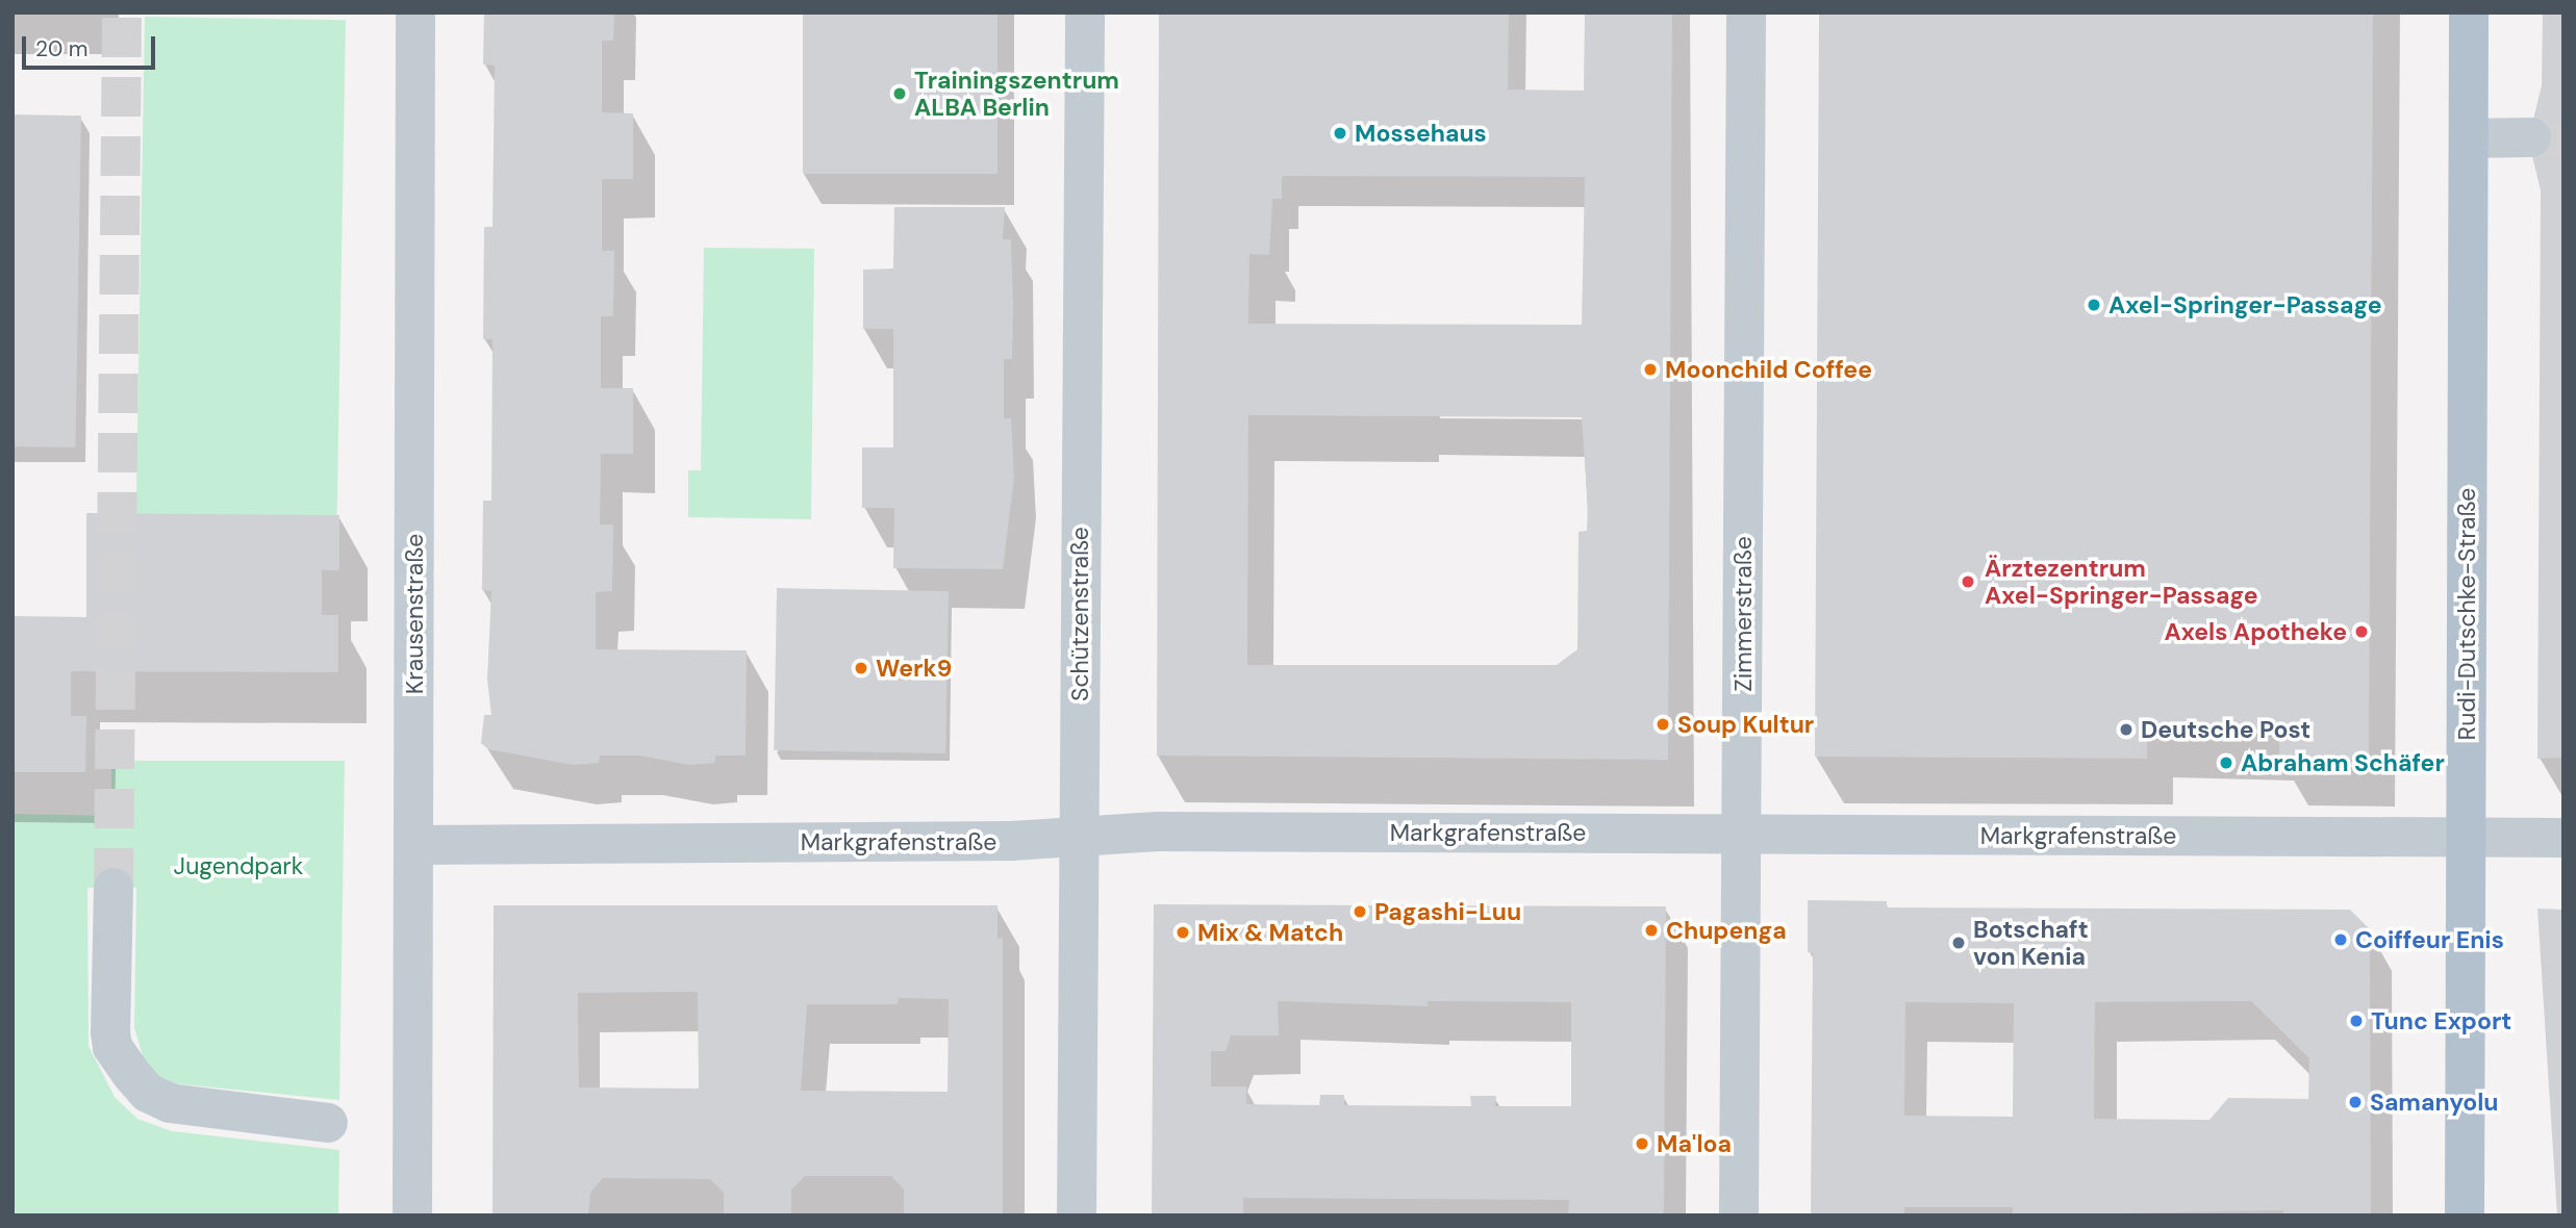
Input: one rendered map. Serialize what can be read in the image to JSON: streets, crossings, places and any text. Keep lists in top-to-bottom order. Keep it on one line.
{"streets":{"main road":["Rudi-Dutschke-Straße"],"street":["Krausenstraße","Schützenstraße","Zimmerstraße","Markgrafenstraße"]},"crossings":[["Krausenstraße","Markgrafenstraße"],["Schützenstraße","Markgrafenstraße"],["Zimmerstraße","Markgrafenstraße"],["Rudi-Dutschke-Straße","Markgrafenstraße"]],"parks":["Jugendpark"],"places":["Trainingszentrum ALBA Berlin","Mossehaus","Axel-Springer-Passage","Moonchild Coffee","Ärztezentrum Axel-Springer-Passage","Axels Apotheke","Werk9","Soup Kultur","Deutsche Post","Abraham Schäfer","Pagashi-Luu","Chupenga","Mix & Match","Coiffeur Enis","Botschaft von Kenia","Tunc Export","Samanyolu","Ma'loa"],"scale_bar":"20 m"}
